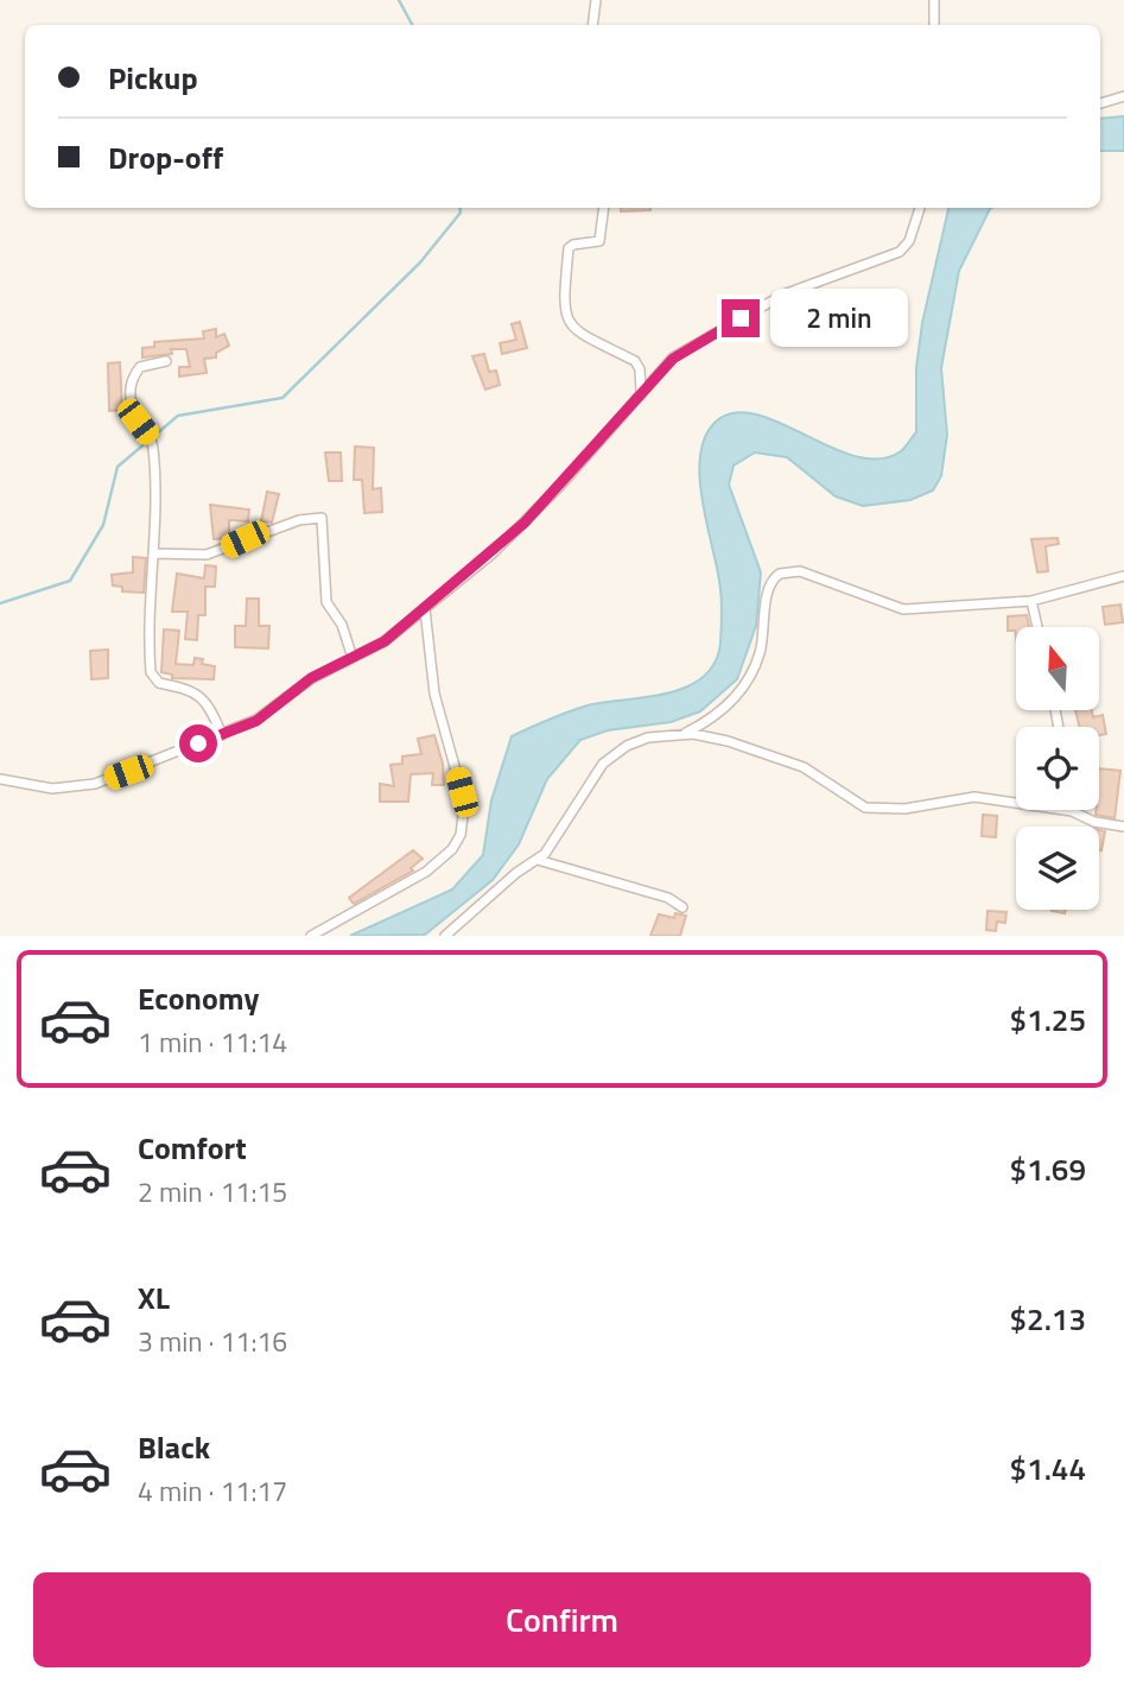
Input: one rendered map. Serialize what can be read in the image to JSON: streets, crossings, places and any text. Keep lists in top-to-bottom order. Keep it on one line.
{"north":"top","page":{"banner":["Pickup","Drop-off"],"bubble":"2 min","list":[{"name":"Economy","note":"1 min · 11:14","value":"$1.25"},{"name":"Comfort","note":"2 min · 11:15","value":"$1.69"},{"name":"XL","note":"3 min · 11:16","value":"$2.13"},{"name":"Black","note":"4 min · 11:17","value":"$1.44"}],"buttons":"Confirm"}}
